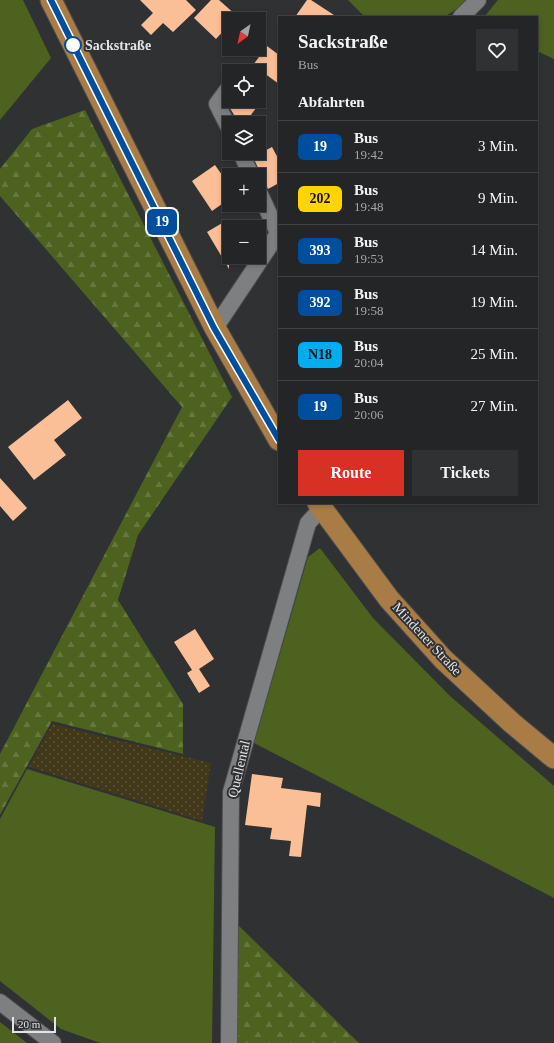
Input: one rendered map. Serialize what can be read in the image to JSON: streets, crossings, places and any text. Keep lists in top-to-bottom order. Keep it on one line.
{"streets":{"main road":["Mindener Straße"],"street":["Quellental"]},"crossings":[["Mindener Straße","Quellental"]],"places":["Sackstraße"],"lines":["bus line 19"],"scale_bar":"20 m","north":"bottom left","page":{"on_map":"19","map_buttons":["+","−"],"heading":[["Sackstraße","Bus"],"Abfahrten"],"list":[{"mark":"19","name":"Bus","note":"19:42","value":"3 Min."},{"mark":"202","name":"Bus","note":"19:48","value":"9 Min."},{"mark":"393","name":"Bus","note":"19:53","value":"14 Min."},{"mark":"392","name":"Bus","note":"19:58","value":"19 Min."},{"mark":"N18","name":"Bus","note":"20:04","value":"25 Min."},{"mark":"19","name":"Bus","note":"20:06","value":"27 Min."}],"buttons":["Route","Tickets"],"scale":"20 m"}}
